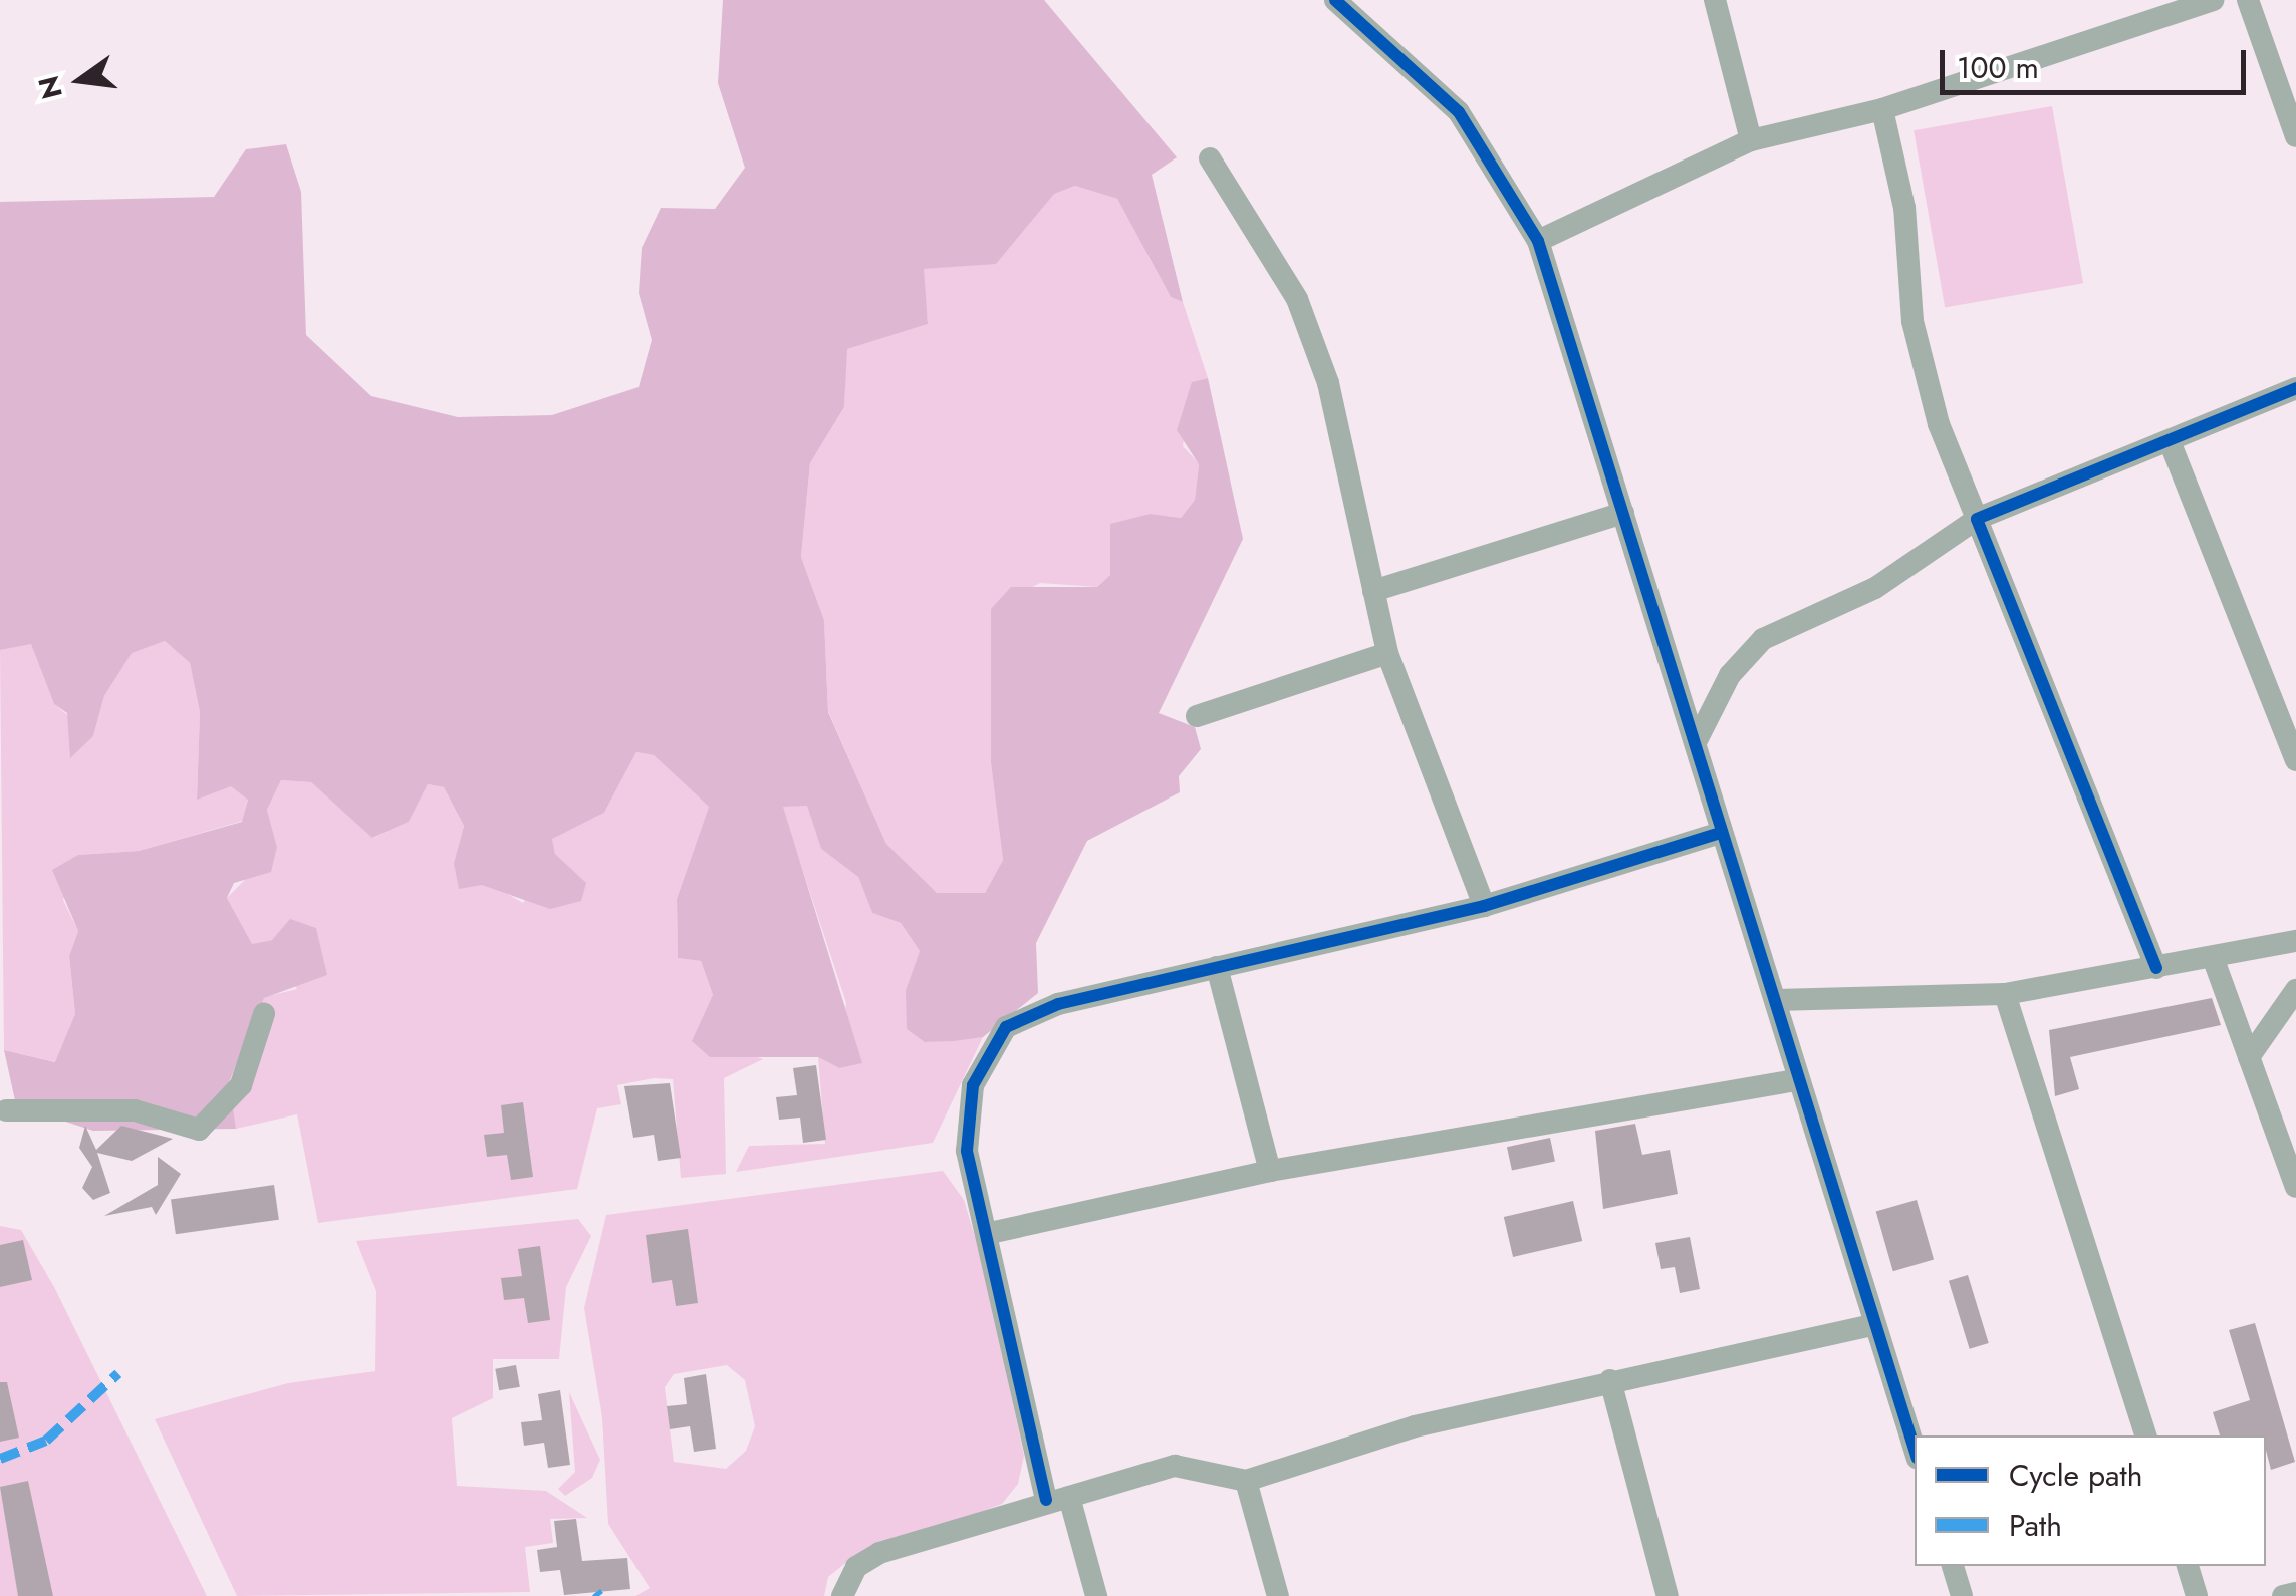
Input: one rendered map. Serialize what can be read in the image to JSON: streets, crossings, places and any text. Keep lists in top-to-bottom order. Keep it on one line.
{"legend":["Cycle path","Path"],"scale_bar":"100 m","north":"left"}
